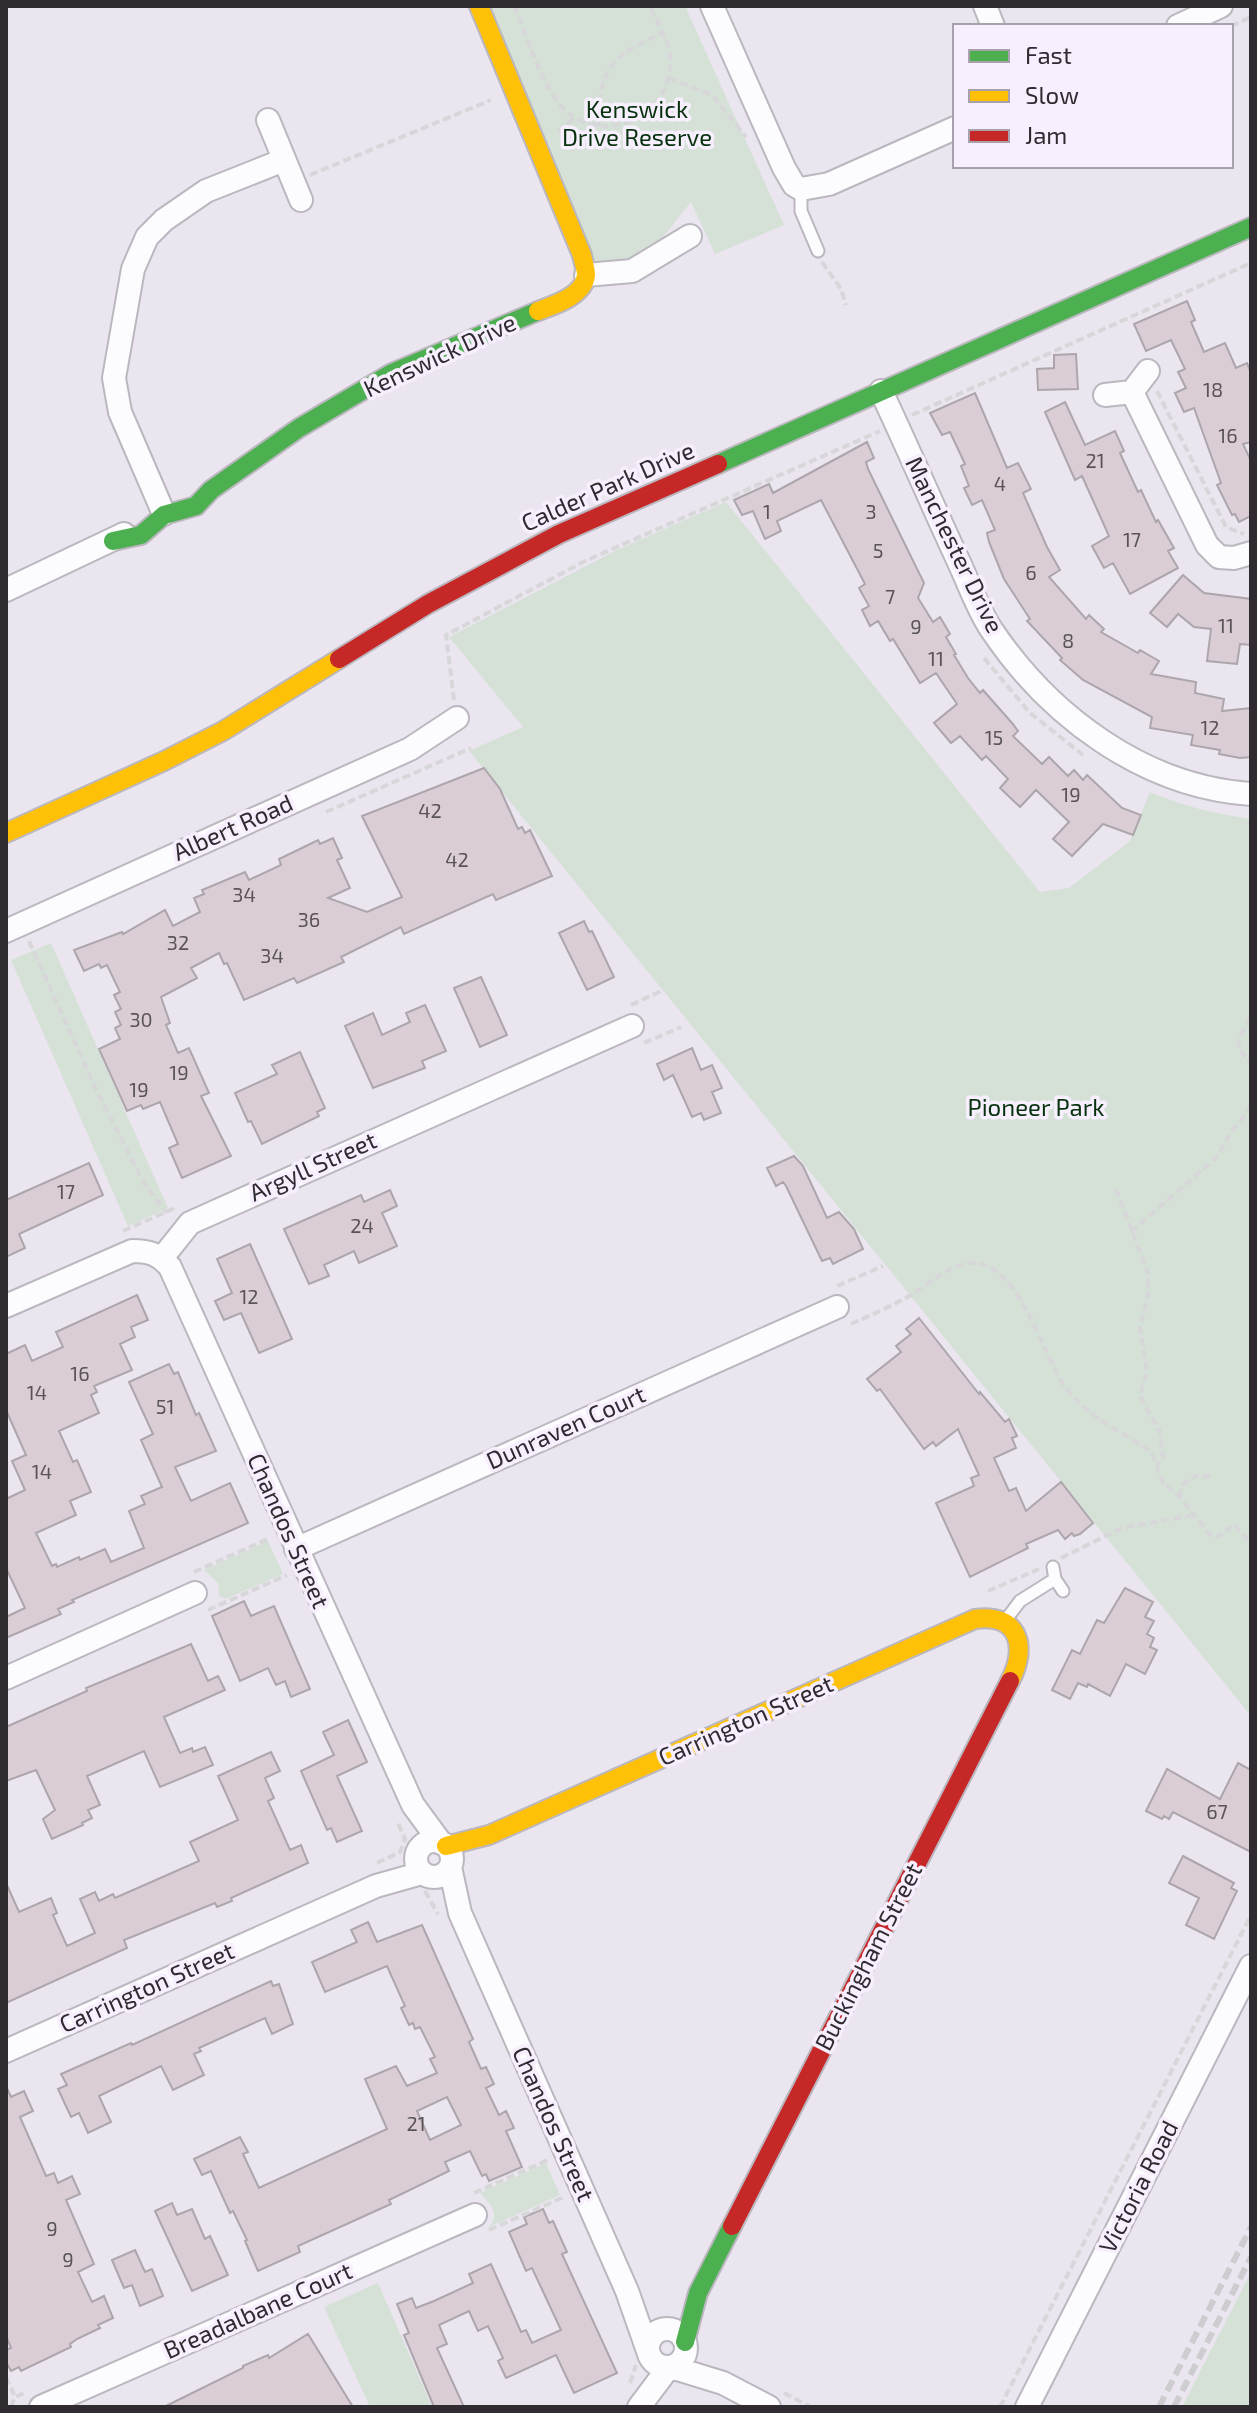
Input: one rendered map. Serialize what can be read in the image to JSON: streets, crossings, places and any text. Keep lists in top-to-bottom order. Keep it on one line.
{"streets":{"street":["Kenswick Drive","Calder Park Drive","Manchester Drive","Albert Road","Argyll Street","Dunraven Court","Chandos Street","Carrington Street","Buckingham Street","Victoria Road","Breadalbane Court"]},"crossings":[["Calder Park Drive","Manchester Drive"],["Argyll Street","Chandos Street"],["Dunraven Court","Chandos Street"],["Chandos Street","Buckingham Street"],["Carrington Street","Buckingham Street"]],"parks":["Kenswick Drive Reserve","Pioneer Park"],"house_numbers":["18","16","21","4","1","3","17","5","6","7","11","9","8","11","12","15","19","42","42","34","36","32","34","30","19","19","17","24","12","16","14","51","14","67","21","9","9"],"legend":["Fast","Slow","Jam"]}
